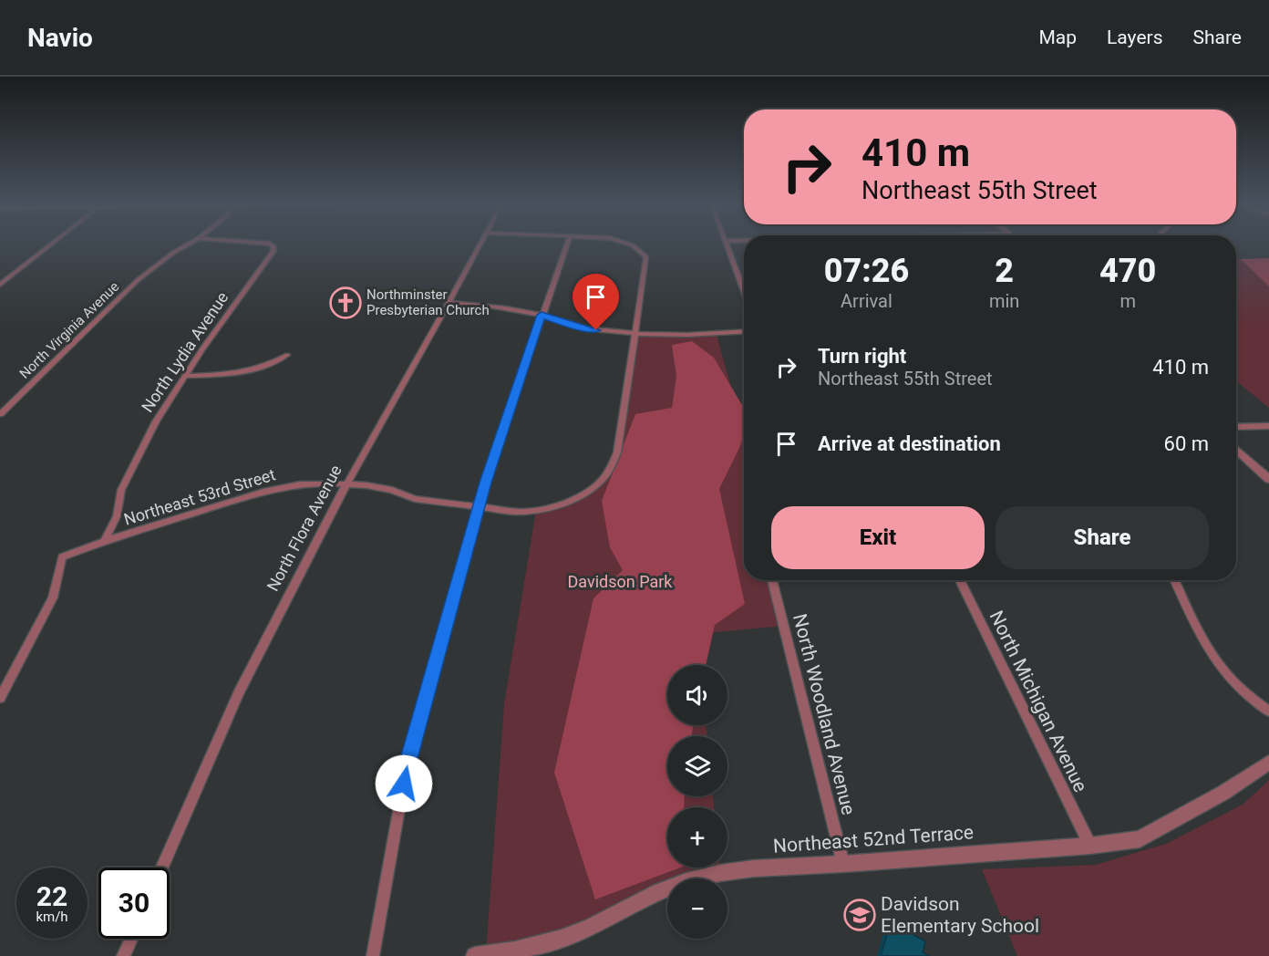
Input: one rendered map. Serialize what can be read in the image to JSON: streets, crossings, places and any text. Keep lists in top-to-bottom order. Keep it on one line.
{"streets":{"street":["North Virginia Avenue","North Lydia Avenue","Northeast 53rd Street","North Flora Avenue","North Michigan Avenue","North Woodland Avenue","Northeast 52nd Terrace"]},"crossings":[["North Lydia Avenue","Northeast 53rd Street"],["Northeast 53rd Street","North Flora Avenue"],["North Michigan Avenue","Northeast 52nd Terrace"],["North Woodland Avenue","Northeast 52nd Terrace"]],"parks":["Davidson Park"],"places":{"church":["Northminster Presbyterian Church"],"school or university":["Davidson Elementary School"]},"page":{"header":"Navio","nav":["Map","Layers","Share"],"turn":["410 m","Northeast 55th Street"],"eta":["07:26","Arrival","2","min","470","m"],"list":[{"name":"Turn right","note":"Northeast 55th Street","value":"410 m"},{"name":"Arrive at destination","value":"60 m"}],"buttons":["Exit","Share"],"map_buttons":["+","−"],"speed":"22 km/h","limit":"30"}}
